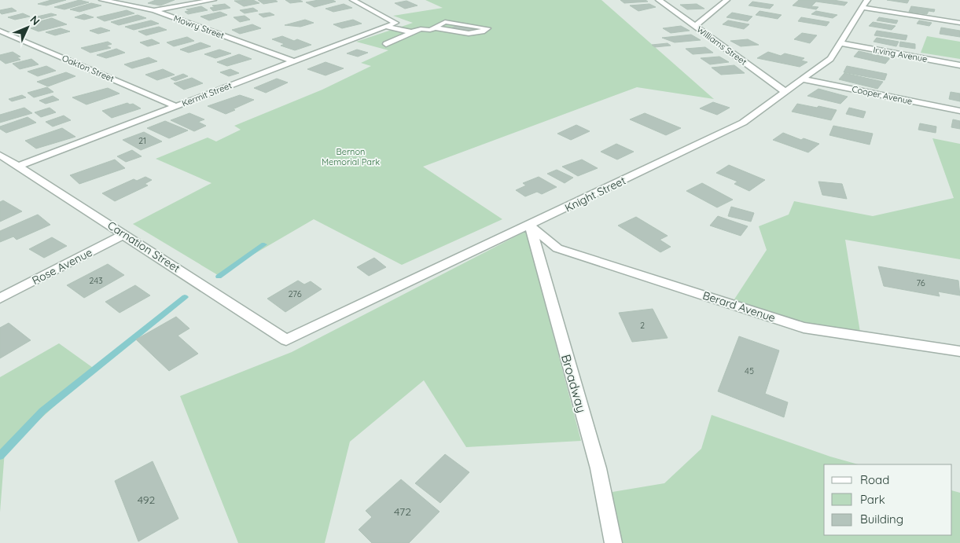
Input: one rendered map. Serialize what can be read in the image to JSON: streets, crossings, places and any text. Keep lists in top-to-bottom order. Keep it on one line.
{"streets":{"street":["Mowry Street","Williams Street","Irving Avenue","Oakton Street","Kermit Street","Cooper Avenue","Knight Street","Carnation Street","Rose Avenue","Berard Avenue","Broadway"]},"crossings":[["Mowry Street","Kermit Street"],["Williams Street","Knight Street"],["Irving Avenue","Knight Street"],["Oakton Street","Kermit Street"],["Kermit Street","Carnation Street"],["Cooper Avenue","Knight Street"],["Knight Street","Carnation Street"],["Knight Street","Berard Avenue"],["Knight Street","Broadway"],["Carnation Street","Rose Avenue"],["Berard Avenue","Broadway"]],"parks":["Bernon Memorial Park"],"house_numbers":["21","243","76","276","2","45","492","472"],"legend":["Road","Park","Building"],"north":"top right"}
